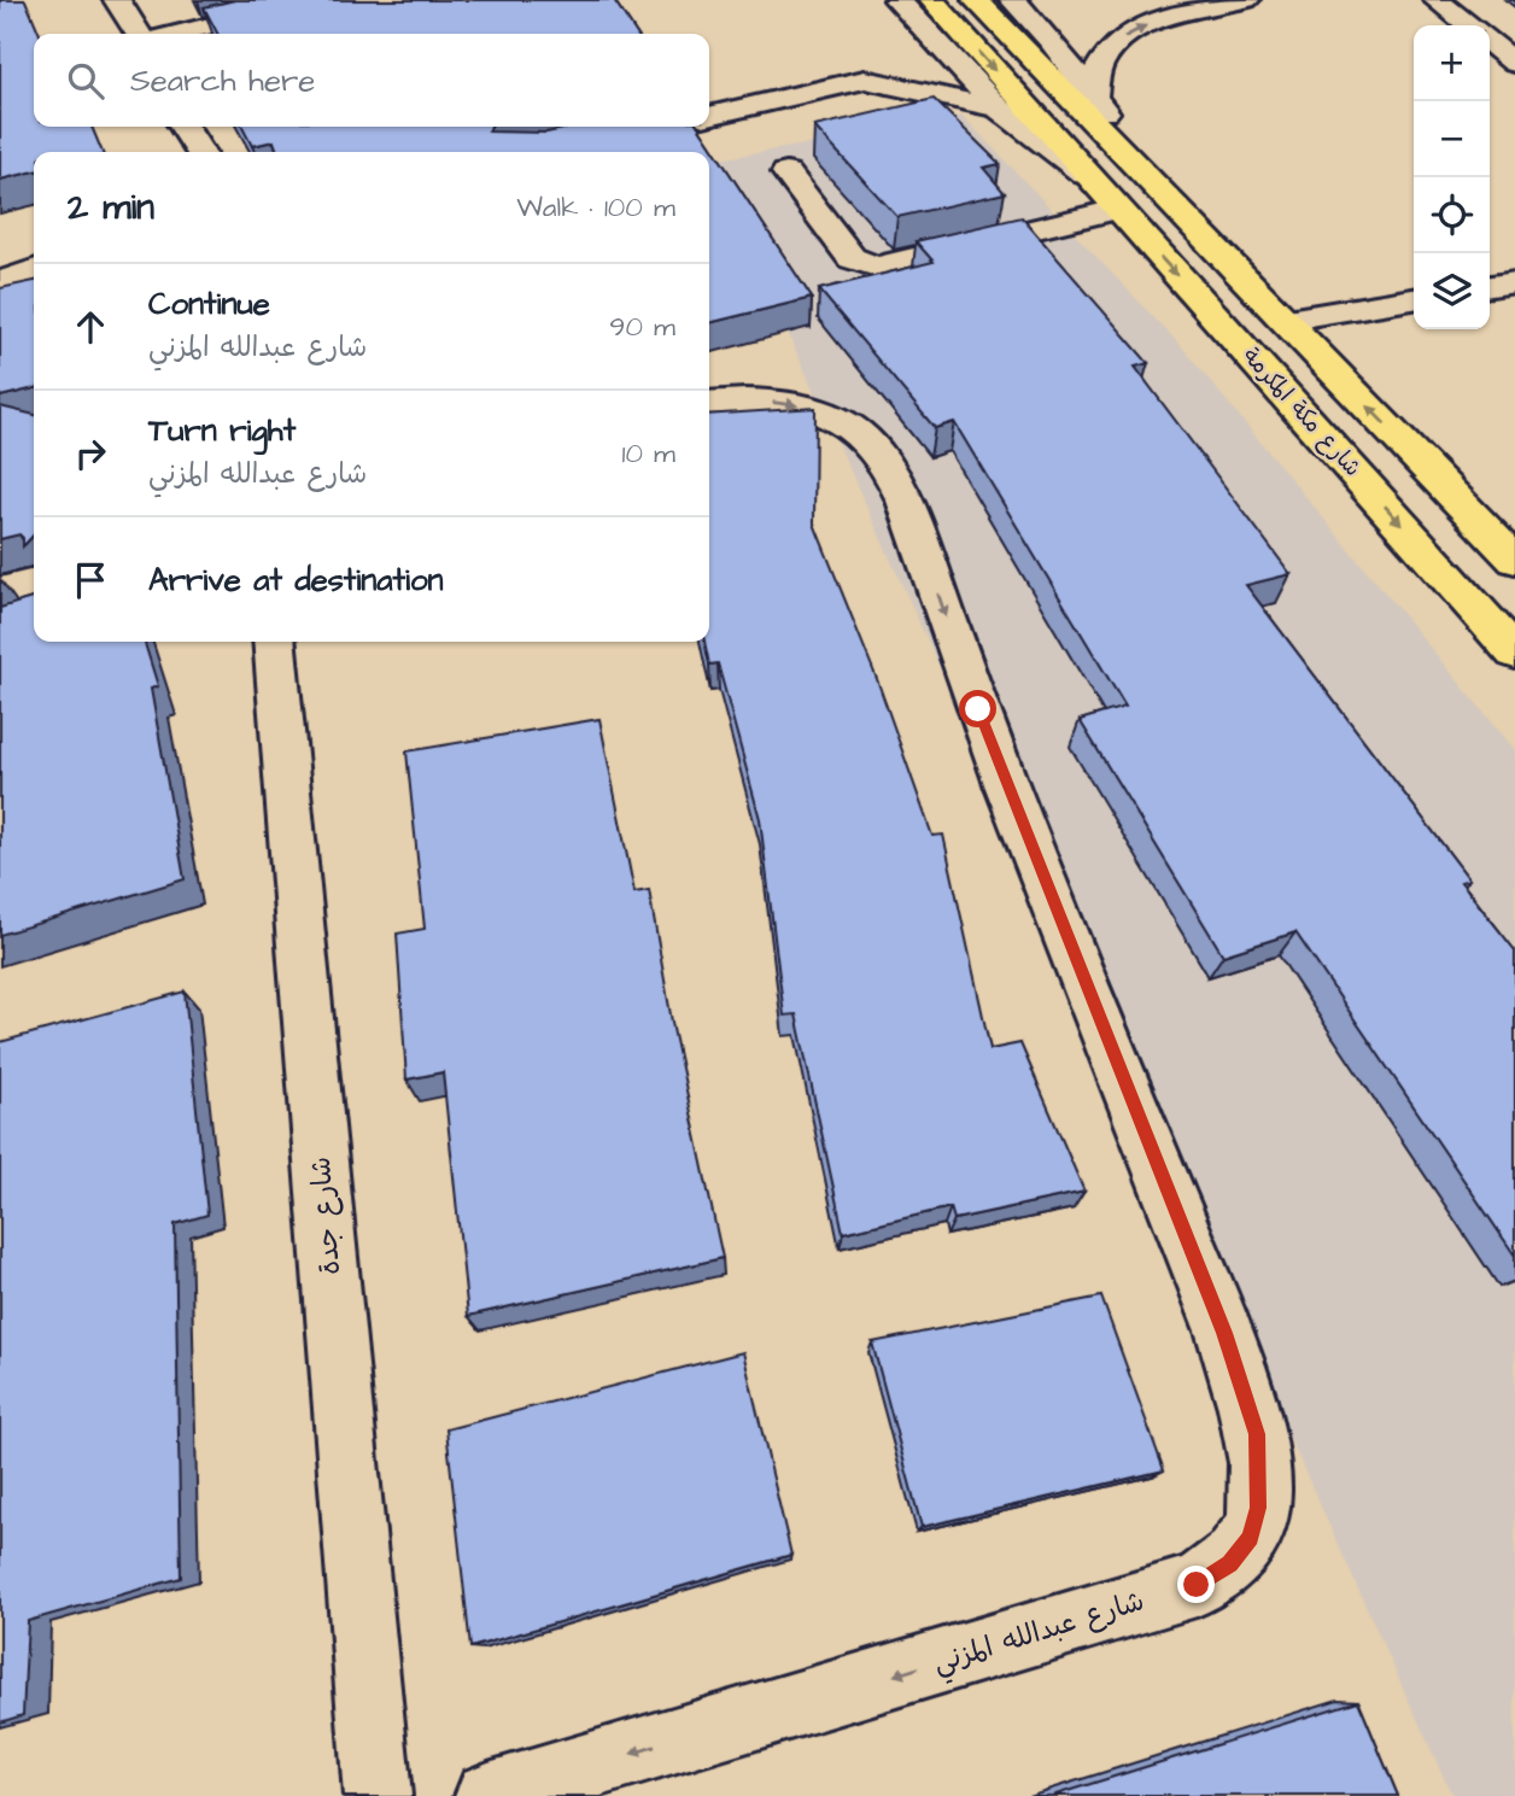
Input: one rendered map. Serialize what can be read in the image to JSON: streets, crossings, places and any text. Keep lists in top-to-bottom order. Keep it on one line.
{"streets":{"main road":["شارع مكة المكرمة"],"street":["شارع جدة","شارع عبدالله المزني"]},"page":{"map_buttons":["+","−"],"search":"Search here","heading":["2 min","Walk · 100 m"],"list":[["Continue","شارع عبدالله المزني","90 m"],["Turn right","شارع عبدالله المزني","10 m"],"Arrive at destination"]}}
